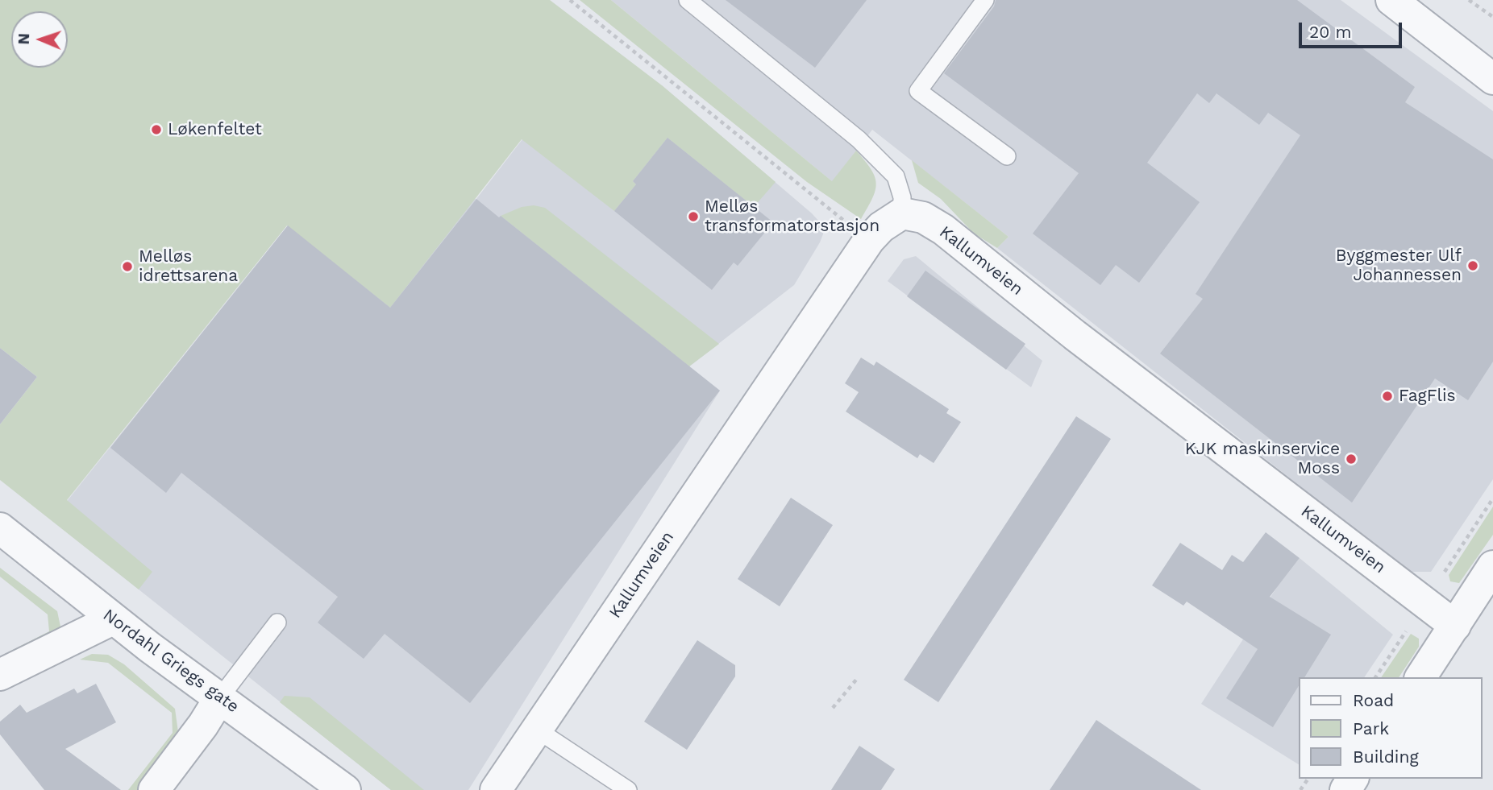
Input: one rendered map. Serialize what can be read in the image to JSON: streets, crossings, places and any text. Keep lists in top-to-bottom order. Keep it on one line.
{"streets":{"street":["Kallumveien","Nordahl Griegs gate"]},"places":["Løkenfeltet","Melløs transformatorstasjon","Byggmester Ulf Johannessen","Melløs idrettsarena","FagFlis","KJK maskinservice Moss"],"legend":["Road","Park","Building"],"scale_bar":"20 m","north":"left"}
